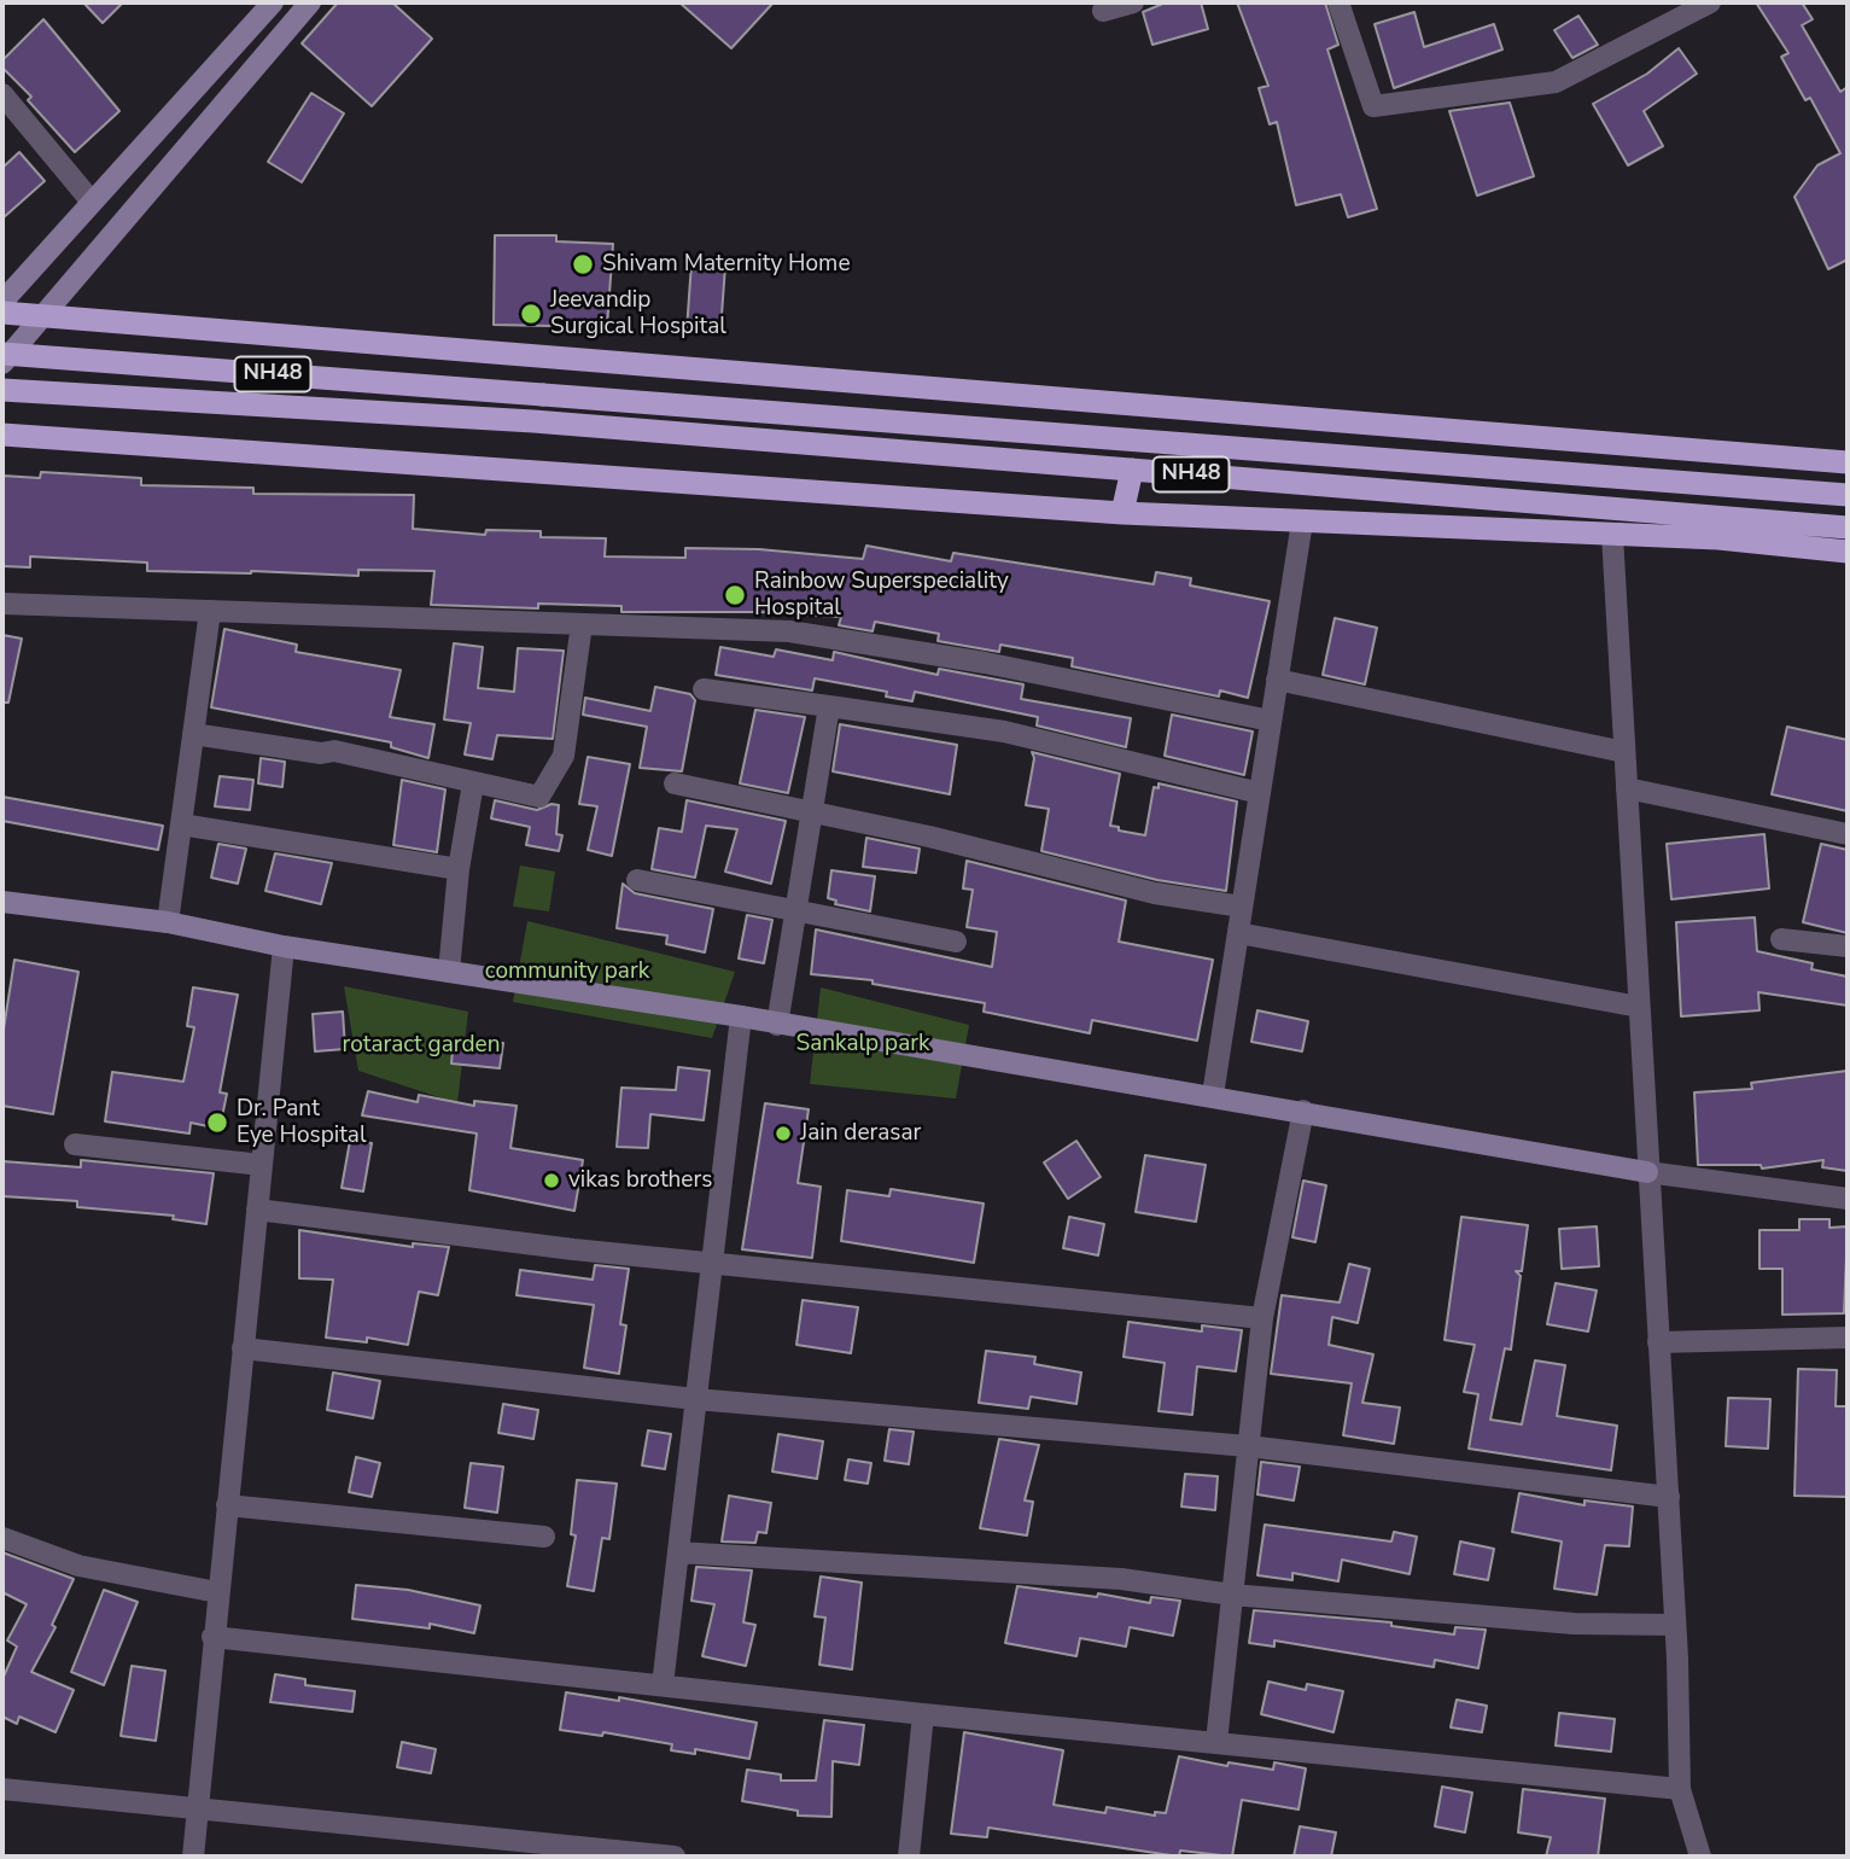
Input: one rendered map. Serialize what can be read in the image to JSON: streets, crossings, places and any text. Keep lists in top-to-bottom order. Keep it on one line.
{"streets":{"highway":["NH48"]},"parks":["community park","Sankalp park","rotaract garden"],"places":["Shivam Maternity Home","Jeevandip Surgical Hospital","Rainbow Superspeciality Hospital","Dr. Pant Eye Hospital","Jain derasar","vikas brothers"]}
